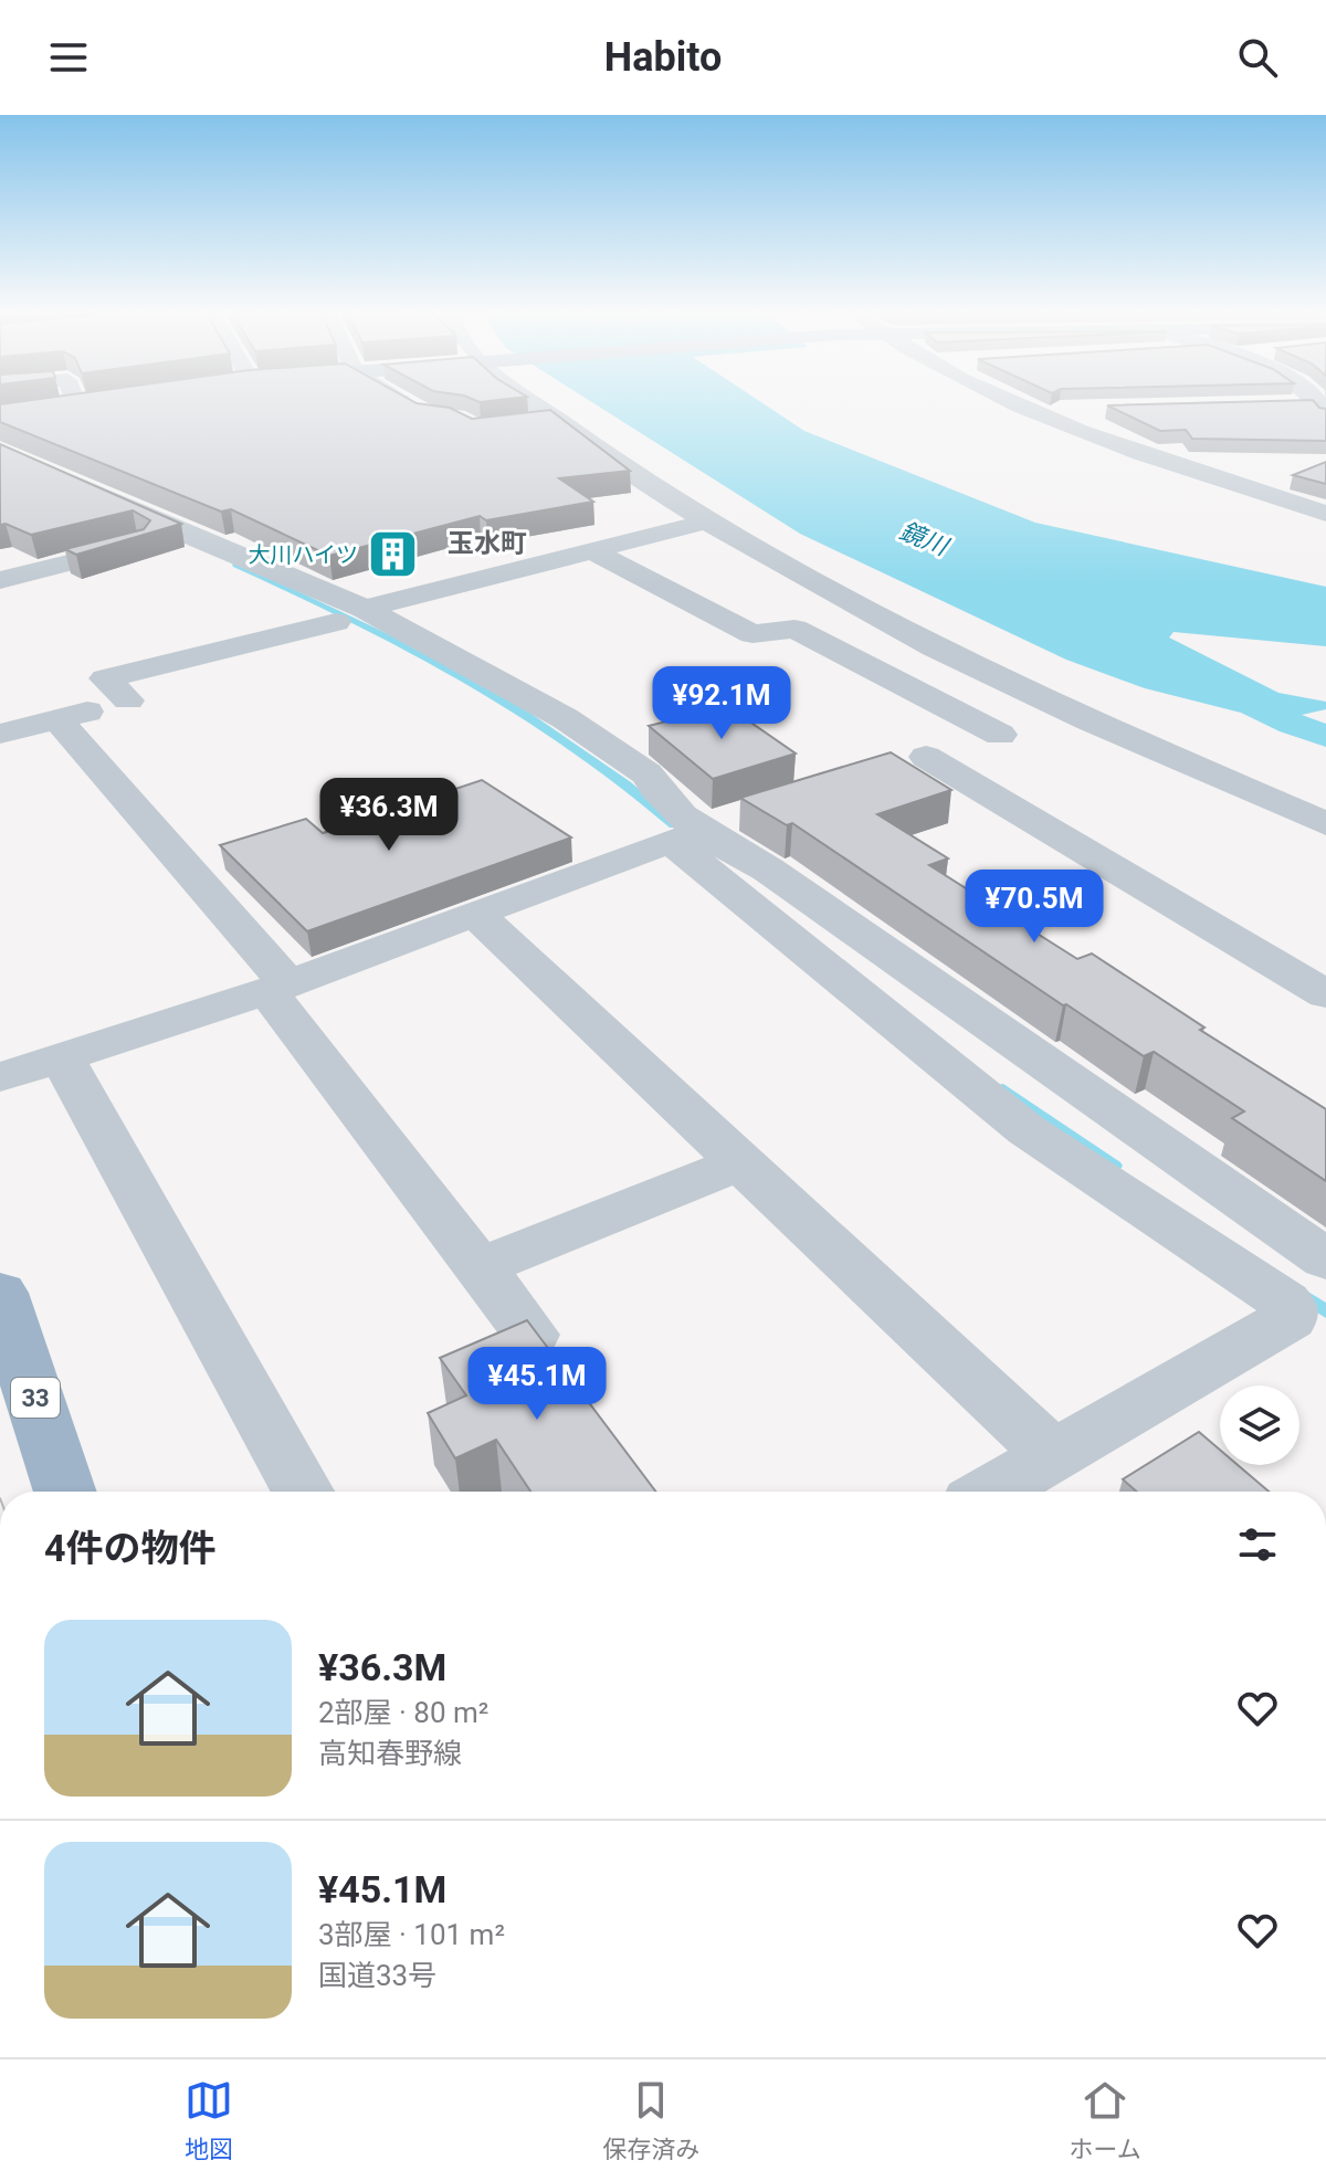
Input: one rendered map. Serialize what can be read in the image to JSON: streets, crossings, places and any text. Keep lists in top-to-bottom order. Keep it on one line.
{"streets":{"highway":["33"]},"districts":["玉水町"],"water":["鏡川"],"places":{"building":["大川ハイツ"]},"page":{"header":"Habito","price":["¥92.1M","¥36.3M","¥70.5M","¥45.1M"],"heading":"4件の物件","list":[{"name":"¥36.3M","note":"2部屋 · 80 m² · 高知春野線"},{"name":"¥45.1M","note":"3部屋 · 101 m² · 国道33号"}],"tabs":["地図","保存済み","ホーム"]}}
